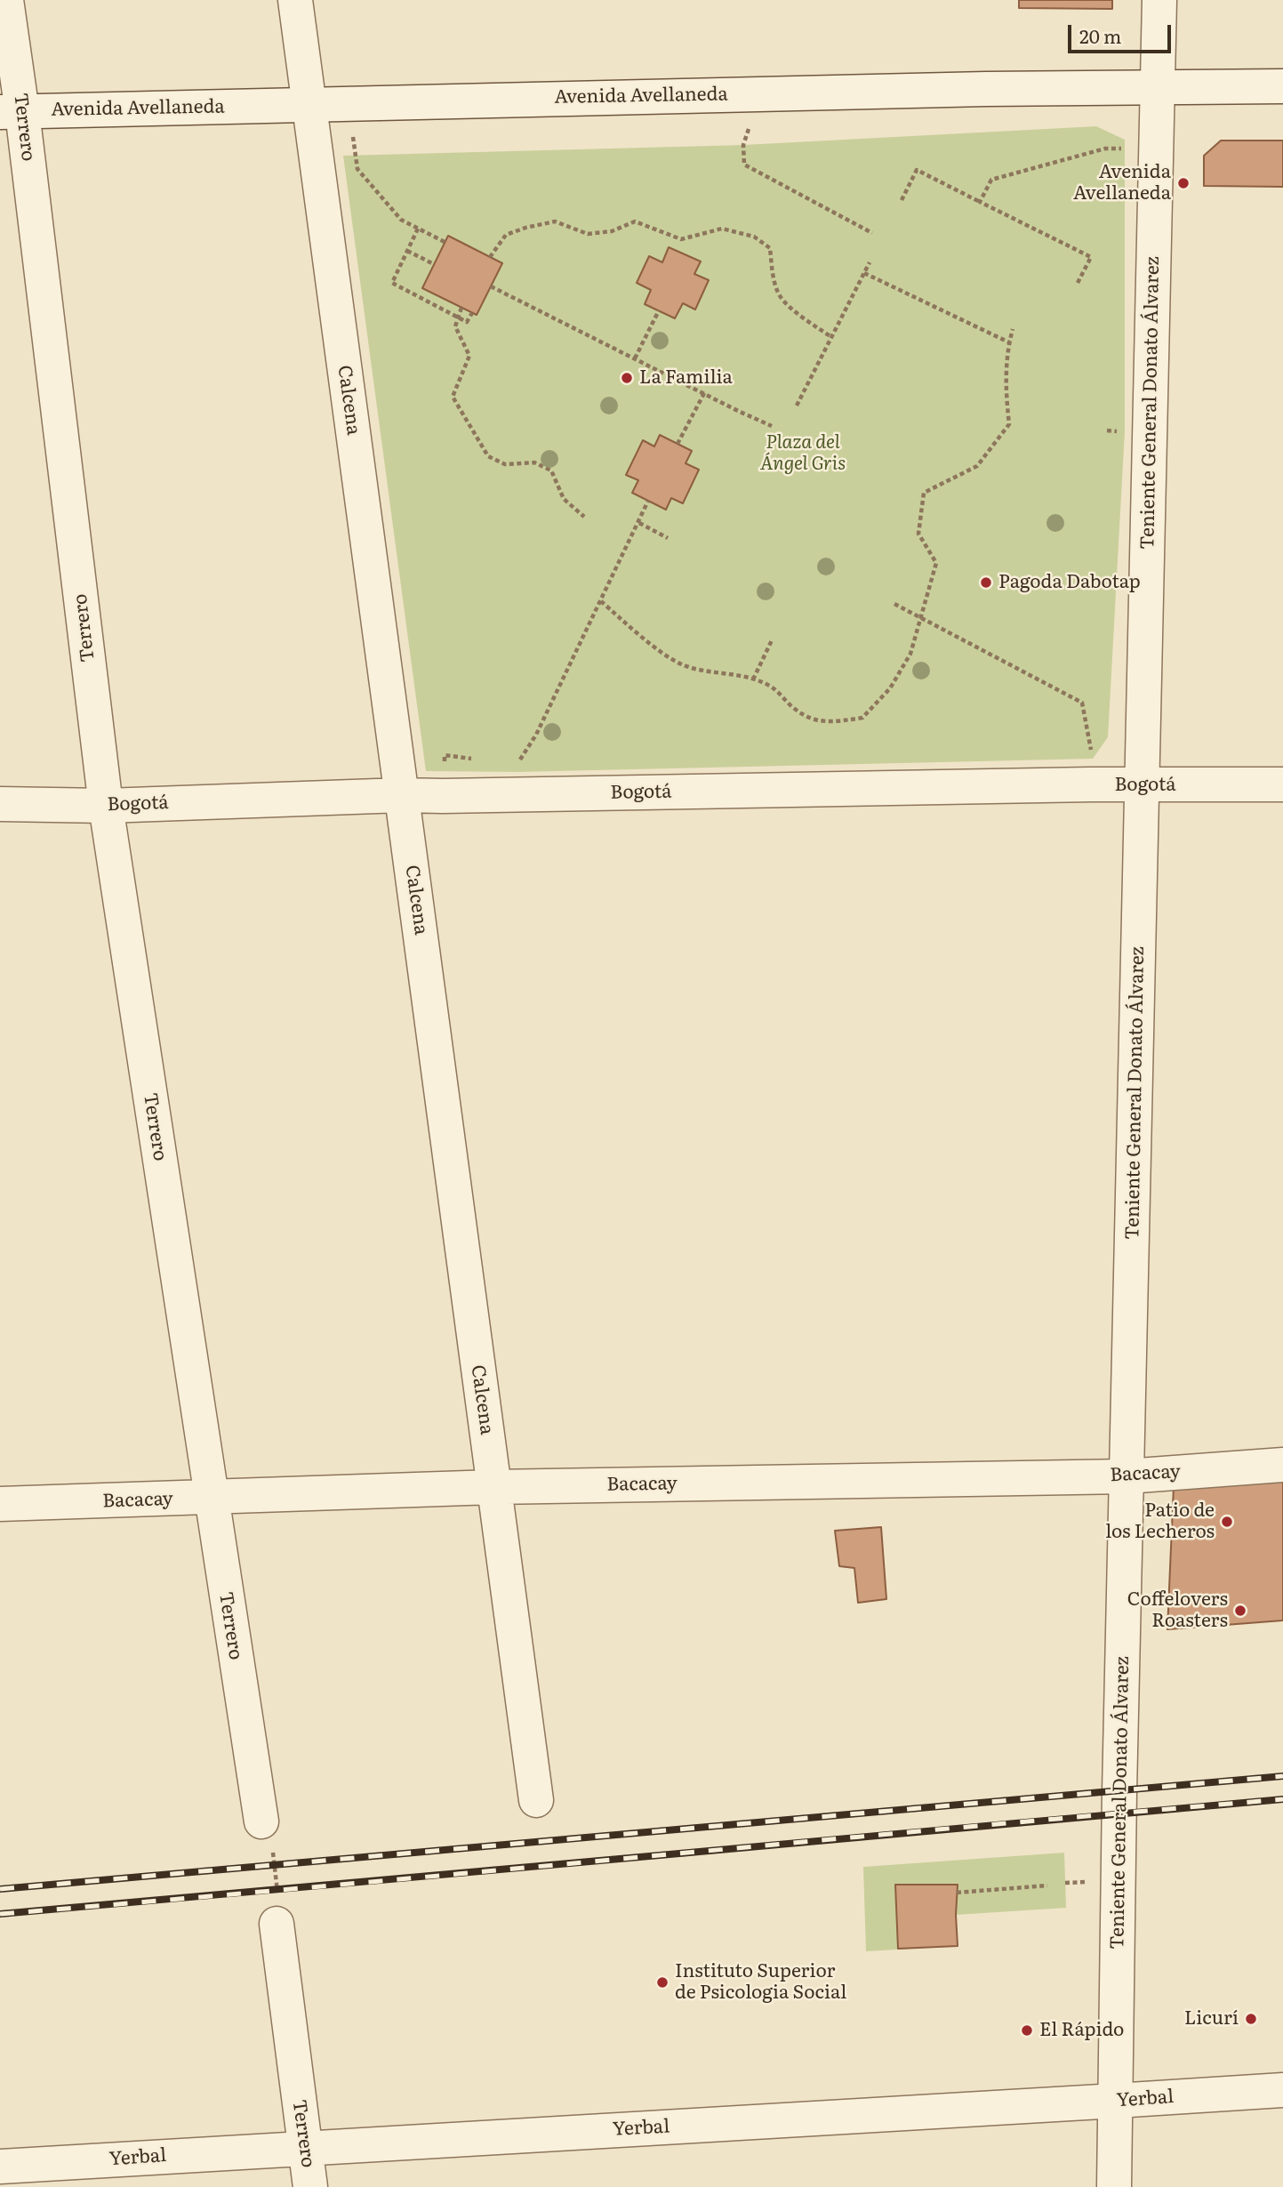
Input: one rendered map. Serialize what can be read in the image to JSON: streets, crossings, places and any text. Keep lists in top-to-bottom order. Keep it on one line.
{"streets":{"street":["Avenida Avellaneda","Terrero","Calcena","Teniente General Donato Álvarez","Bogotá","Bacacay","Yerbal"]},"crossings":[["Avenida Avellaneda","Terrero"],["Avenida Avellaneda","Calcena"],["Avenida Avellaneda","Teniente General Donato Álvarez"],["Terrero","Bogotá"],["Terrero","Bacacay"],["Terrero","Yerbal"],["Calcena","Bogotá"],["Calcena","Bacacay"],["Teniente General Donato Álvarez","Bogotá"],["Teniente General Donato Álvarez","Bacacay"],["Teniente General Donato Álvarez","Yerbal"]],"parks":["Plaza del Ángel Gris"],"places":["Avenida Avellaneda","La Familia","Pagoda Dabotap","Patio de los Lecheros","Coffelovers Roasters","Instituto Superior de Psicologia Social","Licurí","El Rápido"],"scale_bar":"20 m"}
